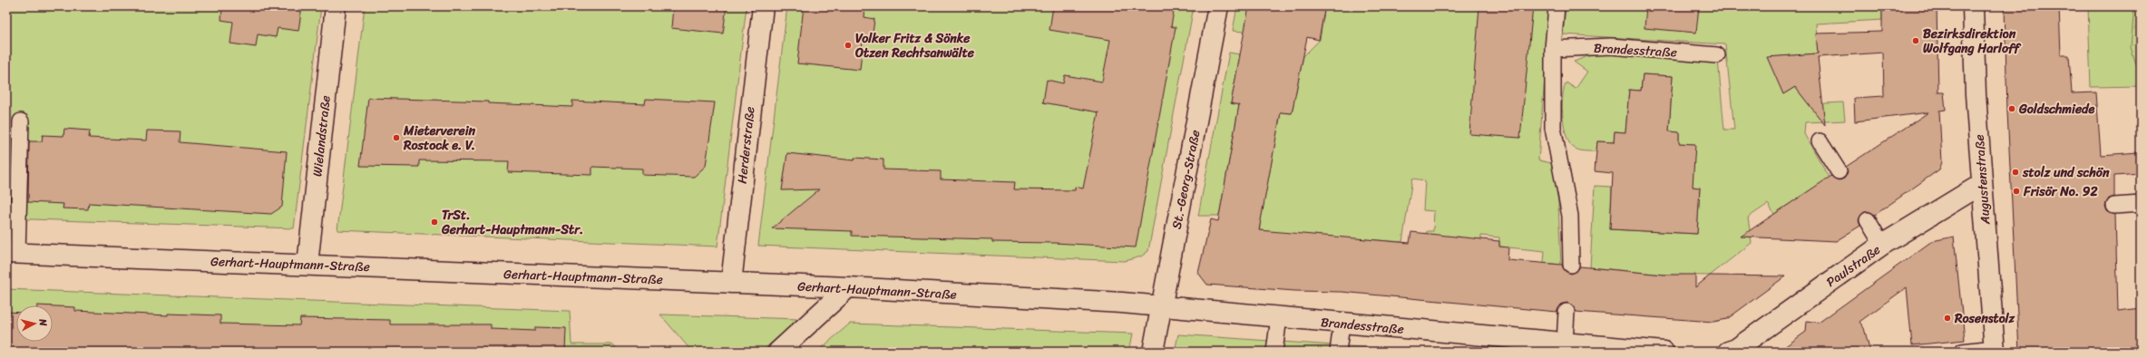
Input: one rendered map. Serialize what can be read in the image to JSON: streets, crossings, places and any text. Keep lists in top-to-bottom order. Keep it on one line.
{"streets":{"street":["Brandesstraße","Wielandstraße","Herderstraße","St.-Georg-Straße","Augustenstraße","Gerhart-Hauptmann-Straße","Paulstraße"]},"crossings":[["Brandesstraße","St.-Georg-Straße"],["Brandesstraße","Gerhart-Hauptmann-Straße"],["Wielandstraße","Gerhart-Hauptmann-Straße"],["Herderstraße","Gerhart-Hauptmann-Straße"],["St.-Georg-Straße","Gerhart-Hauptmann-Straße"],["Augustenstraße","Paulstraße"]],"places":["Bezirksdirektion Wolfgang Harloff","Volker Fritz & Sönke Otzen Rechtsanwälte","Goldschmiede","Mieterverein Rostock e. V.","stolz und schön","Frisör No. 92","TrSt. Gerhart-Hauptmann-Str.","Rosenstolz"],"north":"right"}
